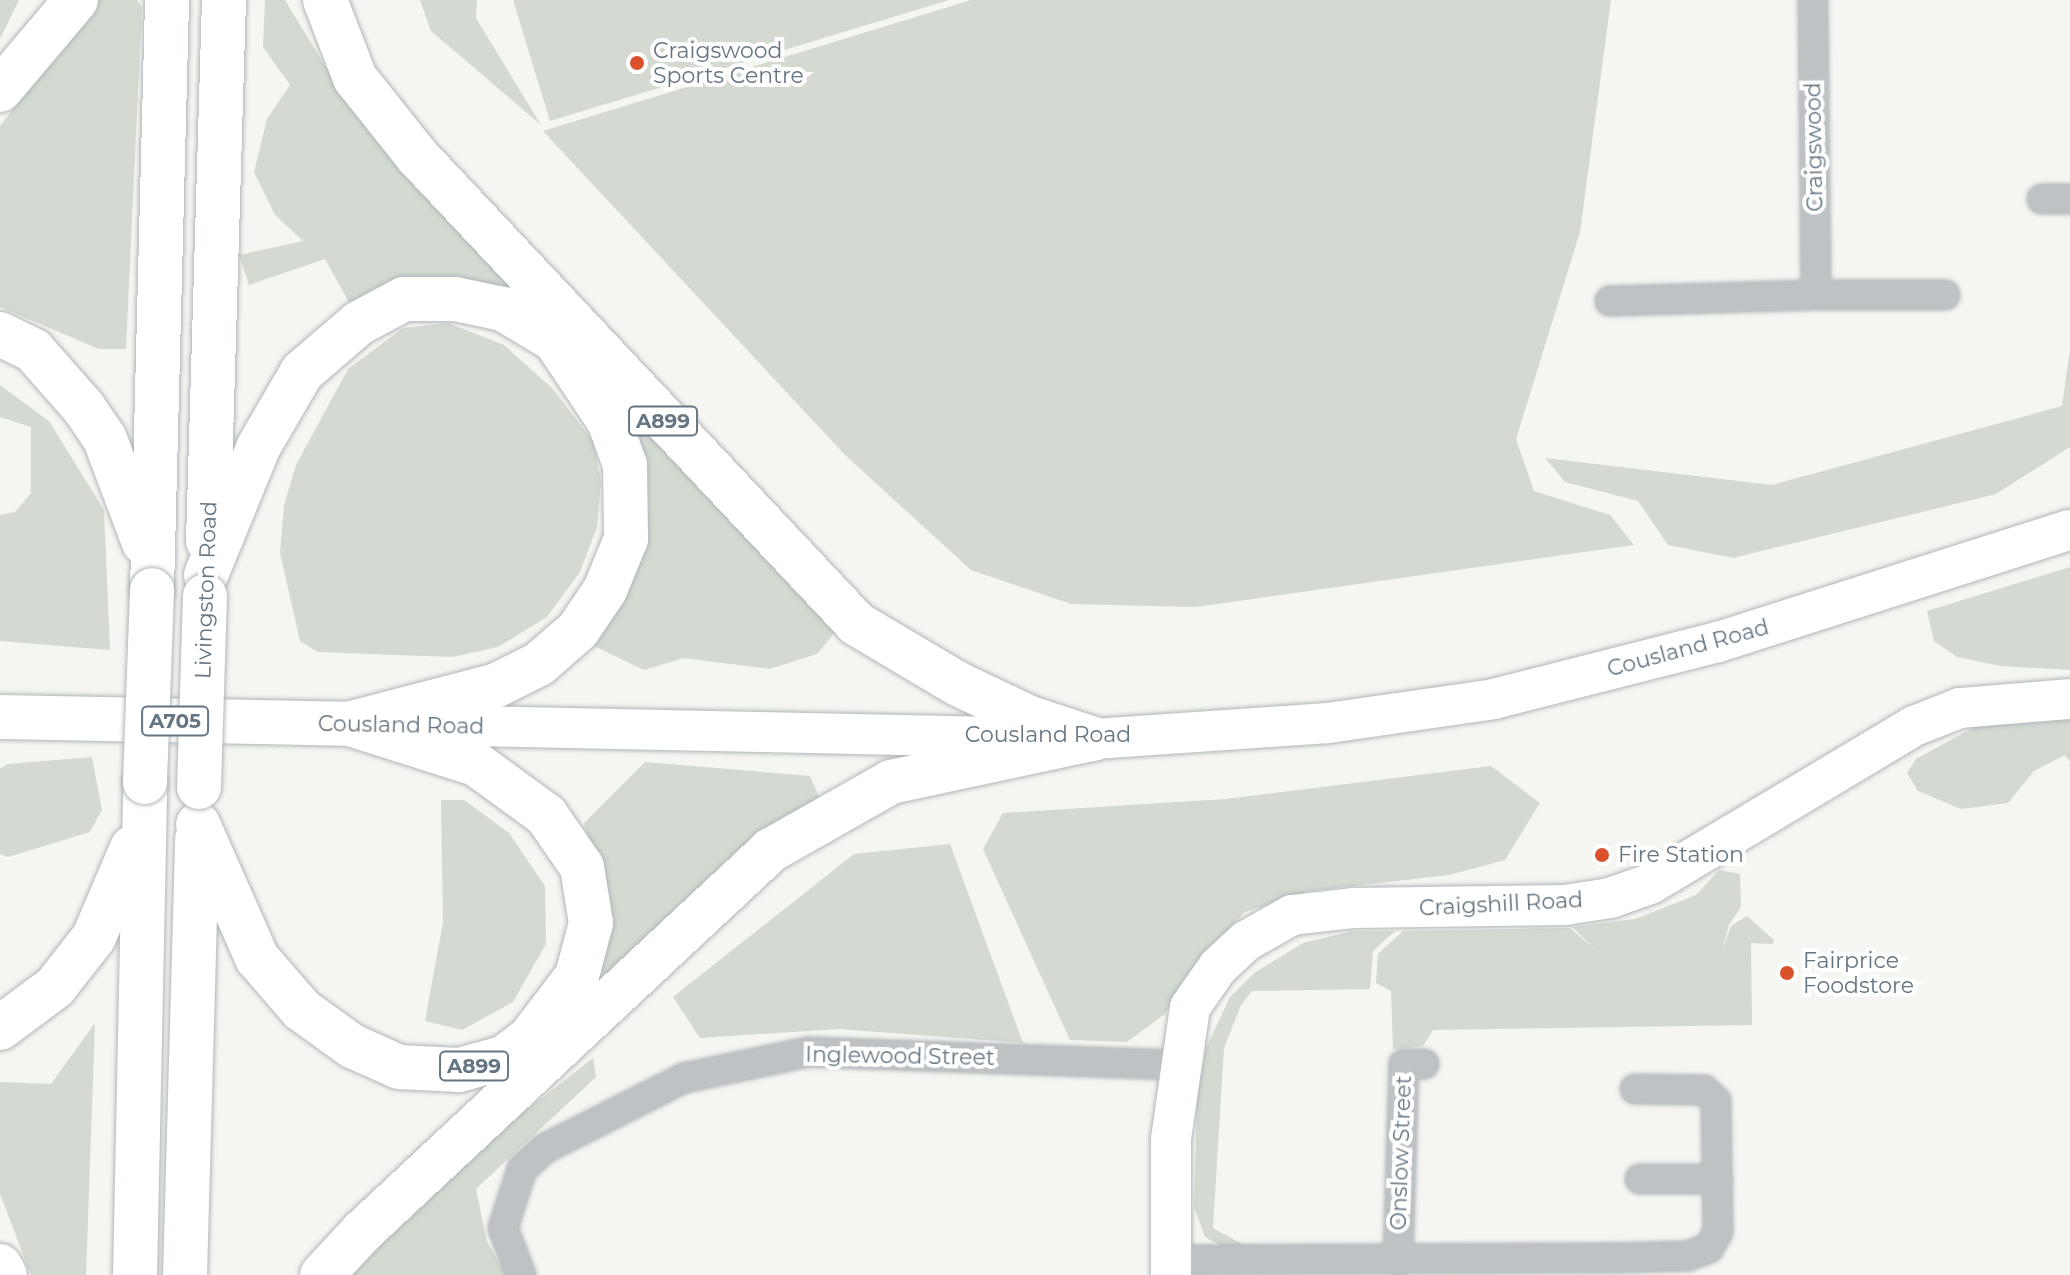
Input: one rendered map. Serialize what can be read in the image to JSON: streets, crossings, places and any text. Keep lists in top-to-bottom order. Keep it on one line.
{"streets":{"main road":["A899","Livingston Road","Cousland Road","A705"],"street":["Craigswood","Craigshill Road","Inglewood Street","Onslow Street"]},"crossings":[["A899","Livingston Road"],["A899","Cousland Road"],["Craigshill Road","Inglewood Street"],["Craigshill Road","Onslow Street"]],"places":["Craigswood Sports Centre","Fire Station","Fairprice Foodstore"]}
